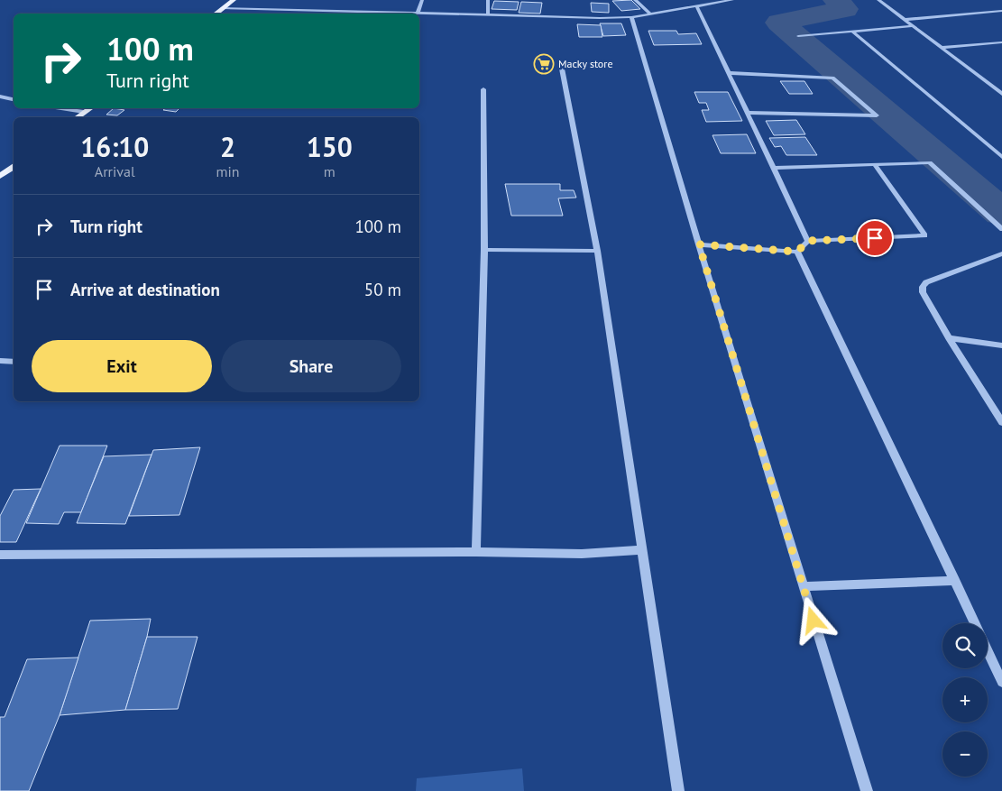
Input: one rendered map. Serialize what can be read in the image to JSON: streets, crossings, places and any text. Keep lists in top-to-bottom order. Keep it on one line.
{"places":{"supermarket":["Macky store"]},"page":{"turn":["100 m","Turn right"],"eta":["16:10","Arrival","2","min","150","m"],"list":[{"name":"Turn right","value":"100 m"},{"name":"Arrive at destination","value":"50 m"}],"buttons":["Exit","Share"],"map_buttons":["+","−"]}}
